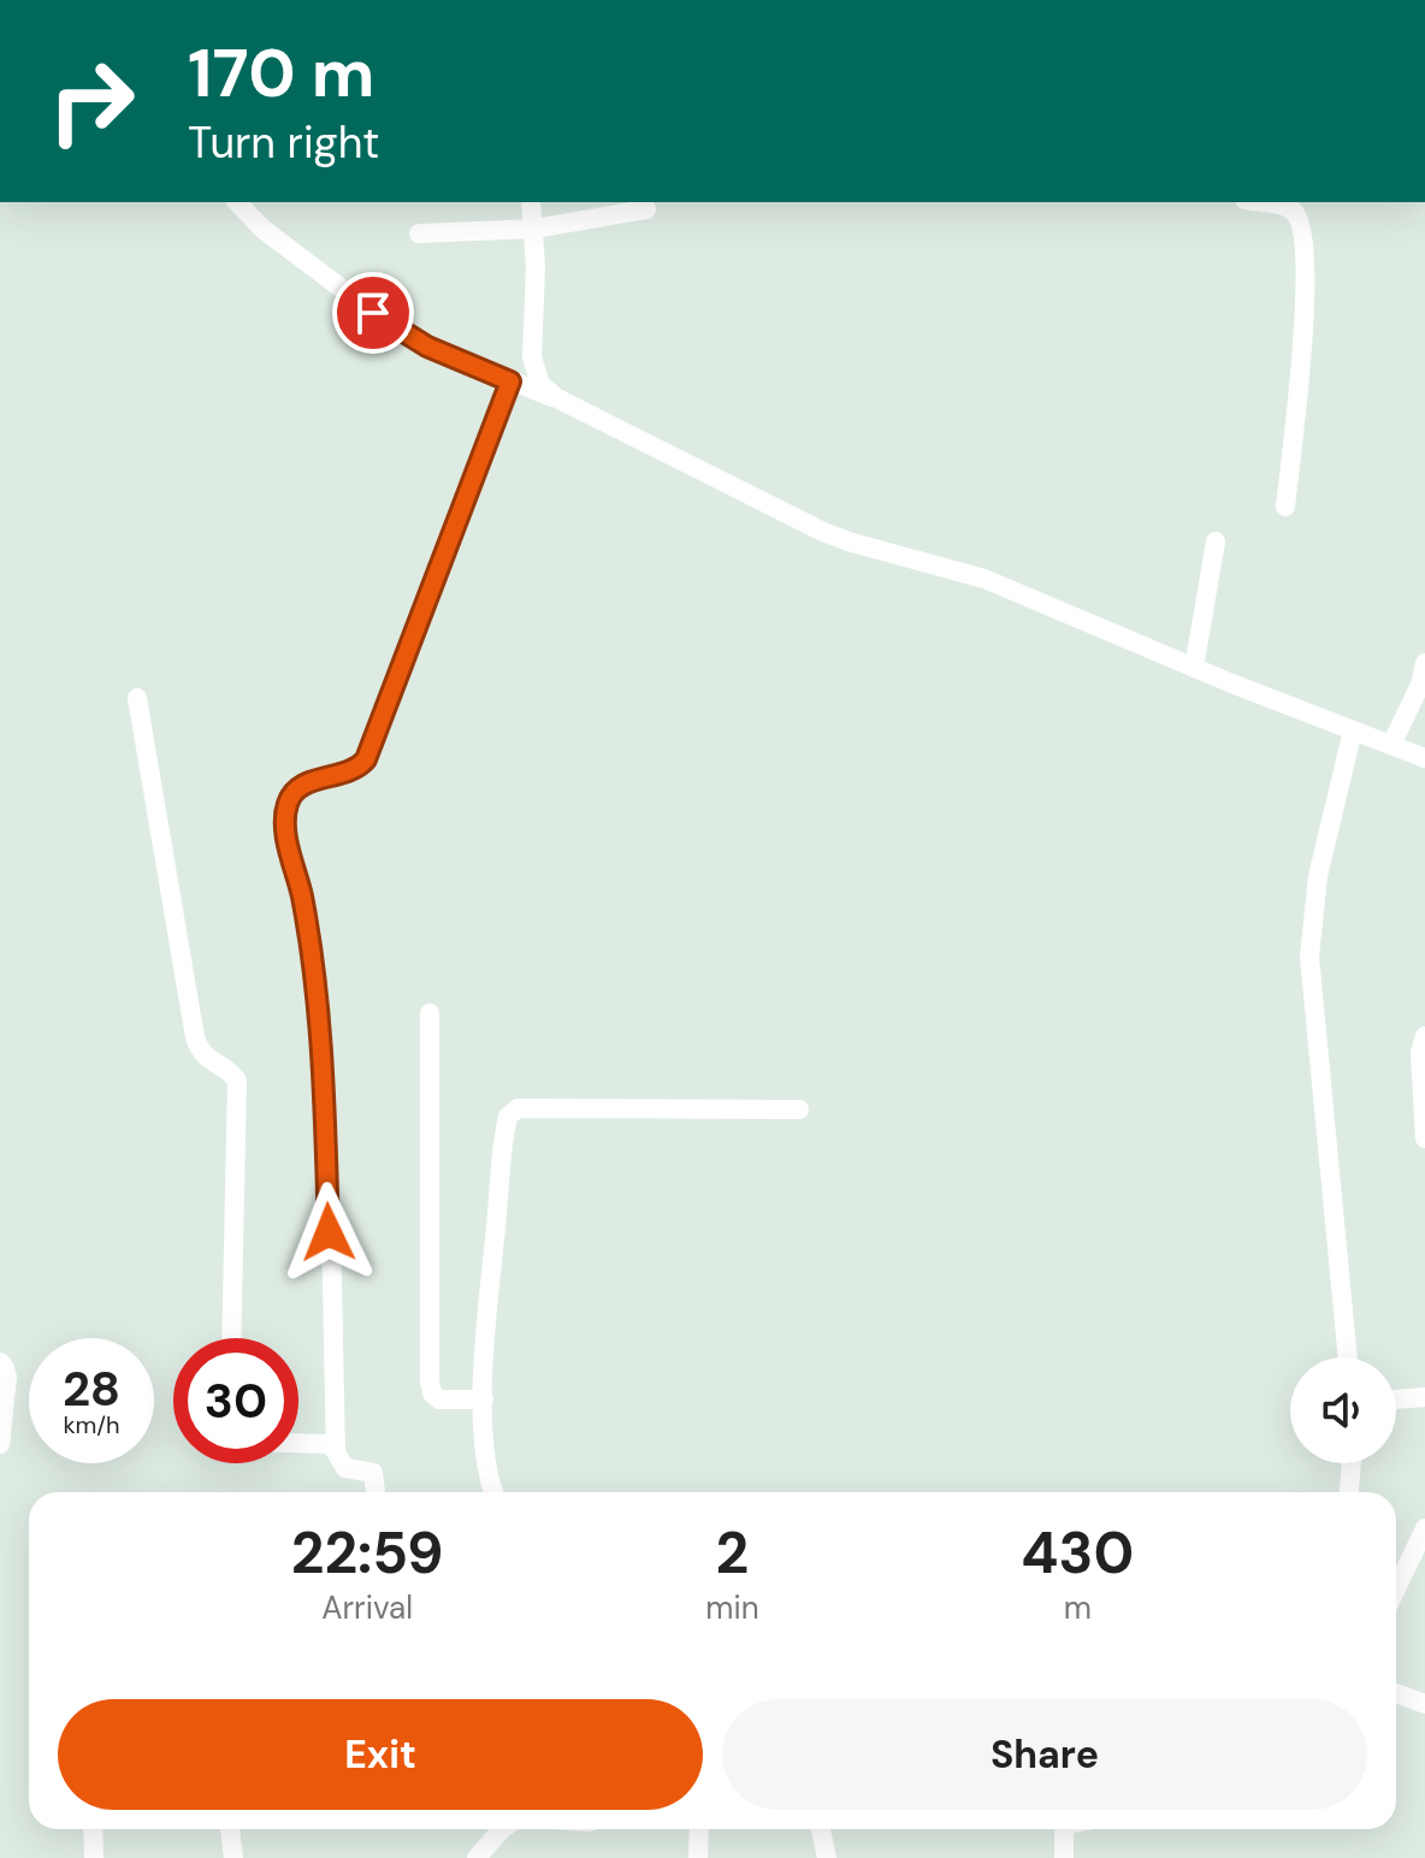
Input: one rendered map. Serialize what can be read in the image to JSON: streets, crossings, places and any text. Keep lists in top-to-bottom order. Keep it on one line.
{"page":{"turn":["170 m","Turn right"],"speed":"28 km/h","limit":"30","eta":["22:59","Arrival","2","min","430","m"],"buttons":["Exit","Share"]}}
